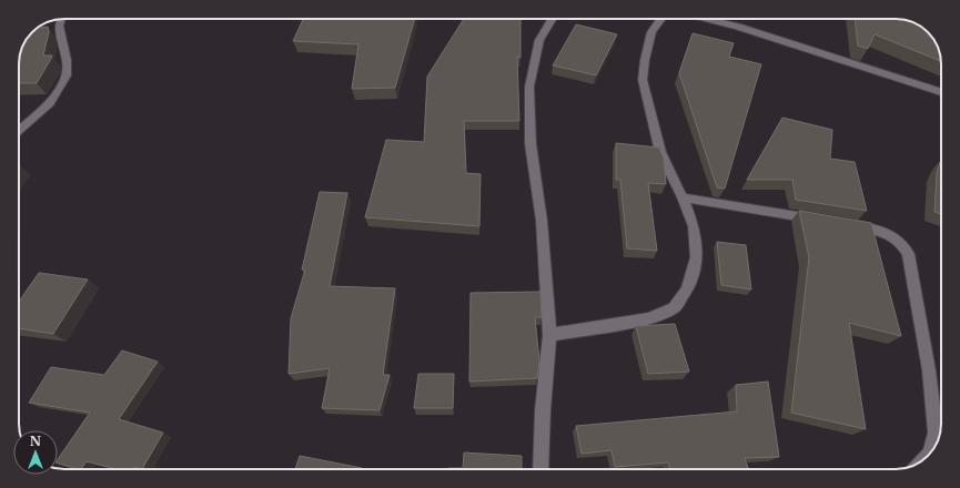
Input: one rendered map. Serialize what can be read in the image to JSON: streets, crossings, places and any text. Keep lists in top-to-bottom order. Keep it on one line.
{"north":"top"}
